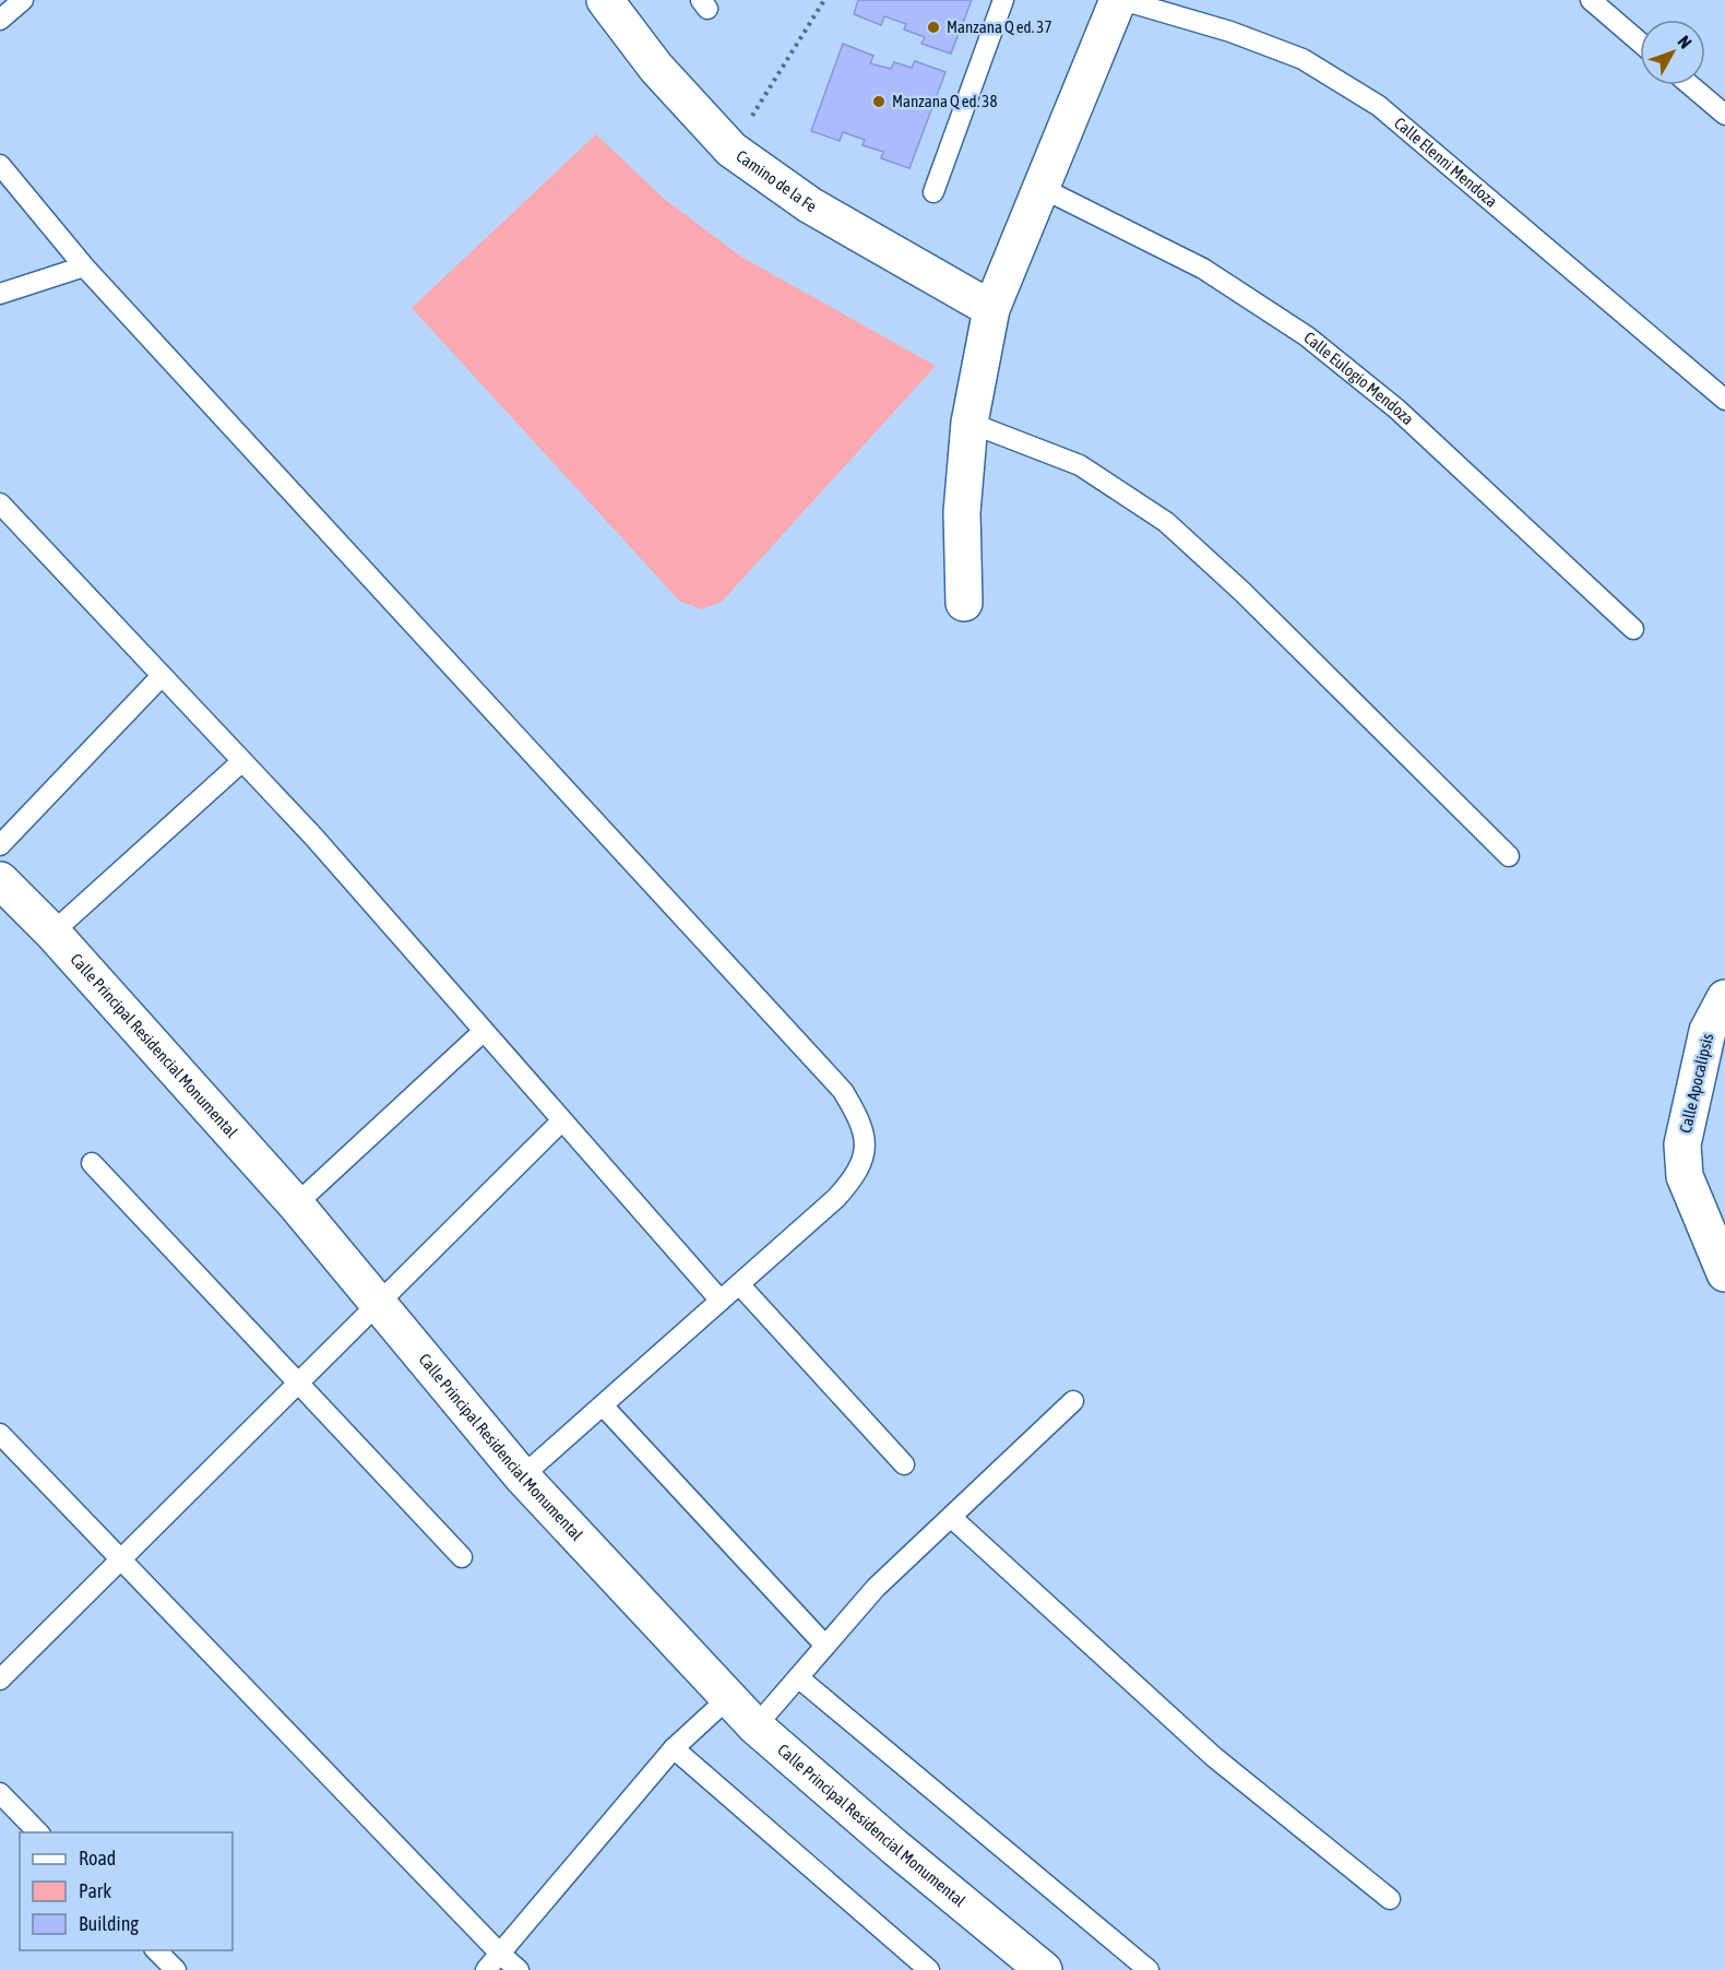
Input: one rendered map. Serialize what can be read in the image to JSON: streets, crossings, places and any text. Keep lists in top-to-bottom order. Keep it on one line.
{"streets":{"street":["Camino de la Fe","Calle Principal Residencial Monumental","Calle Apocalipsis"],"lane":["Calle Elenni Mendoza","Calle Eulogio Mendoza"]},"places":["Manzana Q ed. 37","Manzana Q ed. 38"],"legend":["Road","Park","Building"],"north":"top right"}
